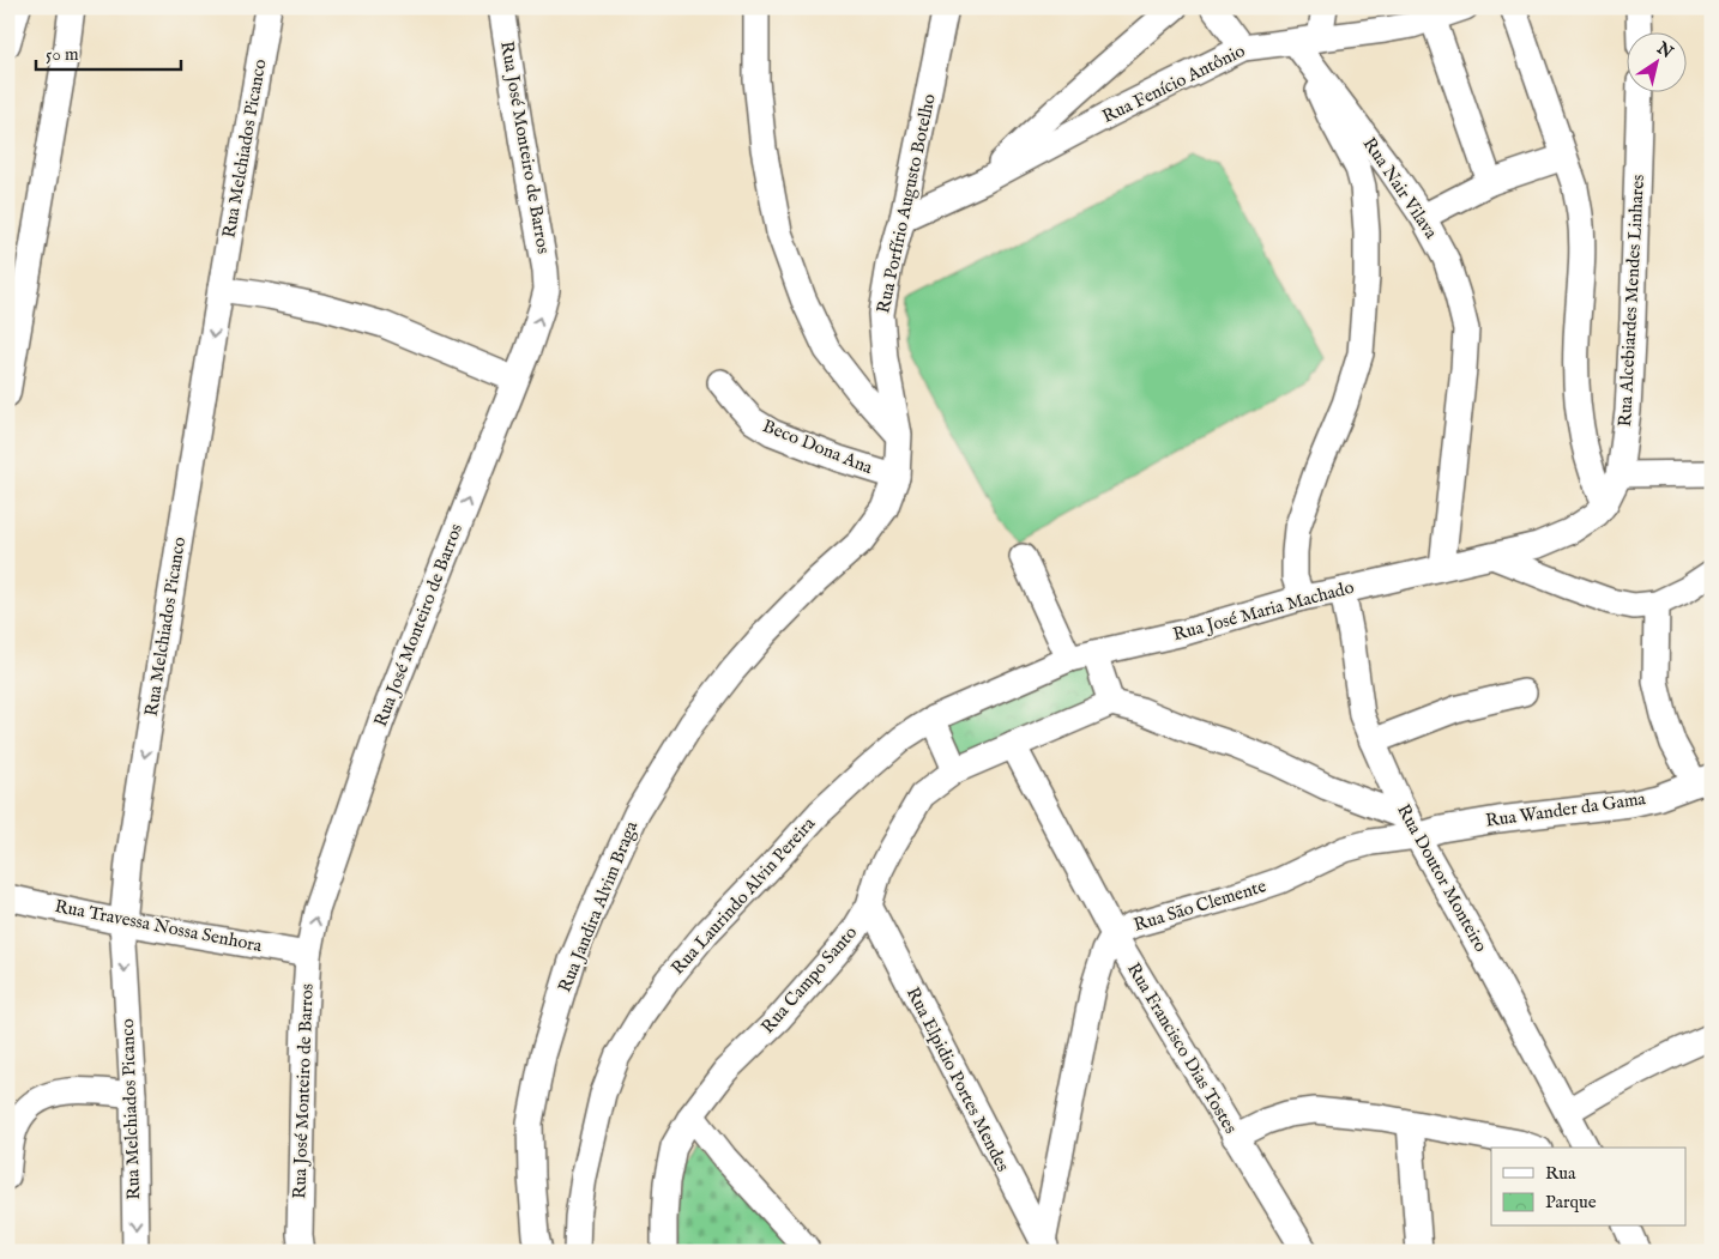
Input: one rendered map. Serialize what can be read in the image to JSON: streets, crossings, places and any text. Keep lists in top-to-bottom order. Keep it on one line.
{"streets":{"street":["Rua Fenício Antônio","Rua José Monteiro de Barros","Rua Melchiados Picanco","Rua Nair Vilava","Rua Porfírio Augusto Botelho","Rua Alcebiardes Mendes Linhares","Beco Dona Ana","Rua José Maria Machado","Rua Wander da Gama","Rua Doutor Monteiro","Rua Laurindo Alvin Pereira","Rua São Clemente","Rua Jandira Alvim Braga","Rua Travessa Nossa Senhora","Rua Campo Santo","Rua Francisco Dias Tostes","Rua Elpidio Portes Mendes"]},"crossings":[["Rua Fenício Antônio","Rua Nair Vilava"],["Rua Fenício Antônio","Rua Porfírio Augusto Botelho"],["Rua José Monteiro de Barros","Rua Travessa Nossa Senhora"],["Rua Melchiados Picanco","Rua Travessa Nossa Senhora"],["Rua Nair Vilava","Rua José Maria Machado"],["Rua Porfírio Augusto Botelho","Rua Jandira Alvim Braga"],["Rua Alcebiardes Mendes Linhares","Rua José Maria Machado"],["Beco Dona Ana","Rua Jandira Alvim Braga"],["Rua José Maria Machado","Rua Doutor Monteiro"],["Rua José Maria Machado","Rua Laurindo Alvin Pereira"],["Rua Wander da Gama","Rua Doutor Monteiro"],["Rua Wander da Gama","Rua São Clemente"],["Rua Doutor Monteiro","Rua São Clemente"],["Rua São Clemente","Rua Francisco Dias Tostes"],["Rua São Clemente","Rua Elpidio Portes Mendes"],["Rua Campo Santo","Rua Francisco Dias Tostes"],["Rua Campo Santo","Rua Elpidio Portes Mendes"]],"one_way":["Rua José Monteiro de Barros","Rua Melchiados Picanco"],"legend":["Rua","Parque"],"scale_bar":"50 m","north":"top right"}
